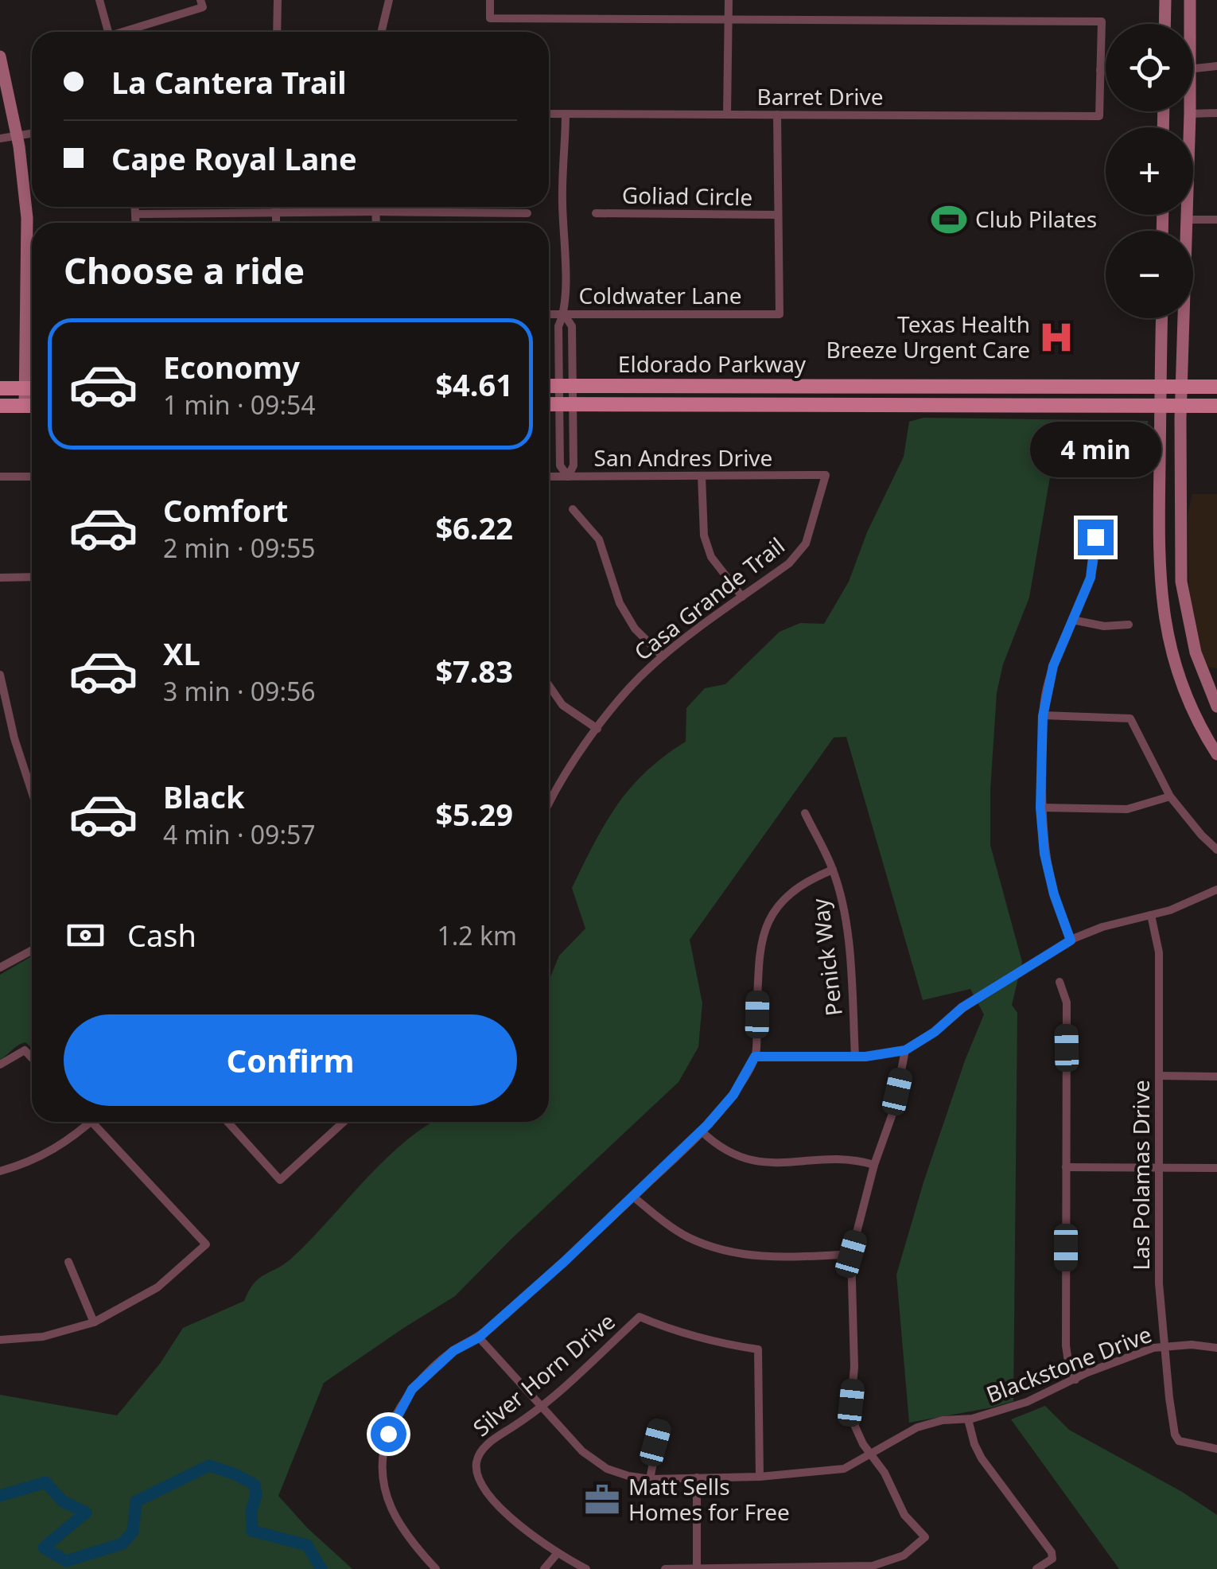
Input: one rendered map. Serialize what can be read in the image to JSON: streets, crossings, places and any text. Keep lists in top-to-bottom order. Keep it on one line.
{"streets":{"main road":["Eldorado Parkway"],"street":["Barret Drive","Goliad Circle","Coldwater Lane","San Andres Drive","Casa Grande Trail","Penick Way","Las Polamas Drive","Blackstone Drive","Silver Horn Drive"]},"crossings":[["Goliad Circle","Coldwater Lane"],["San Andres Drive","Casa Grande Trail"],["Las Polamas Drive","Blackstone Drive"],["Blackstone Drive","Silver Horn Drive"]],"places":{"sports":["Club Pilates"],"hospital":["Texas Health Breeze Urgent Care"],"office":["Matt Sells Homes for Free"]},"page":{"map_buttons":["+","−"],"banner":["La Cantera Trail","Cape Royal Lane"],"heading":"Choose a ride","list":[{"name":"Economy","note":"1 min · 09:54","value":"$4.61"},{"name":"Comfort","note":"2 min · 09:55","value":"$6.22"},{"name":"XL","note":"3 min · 09:56","value":"$7.83"},{"name":"Black","note":"4 min · 09:57","value":"$5.29"}],"bubble":"4 min","pay":["Cash","1.2 km"],"buttons":"Confirm"}}
